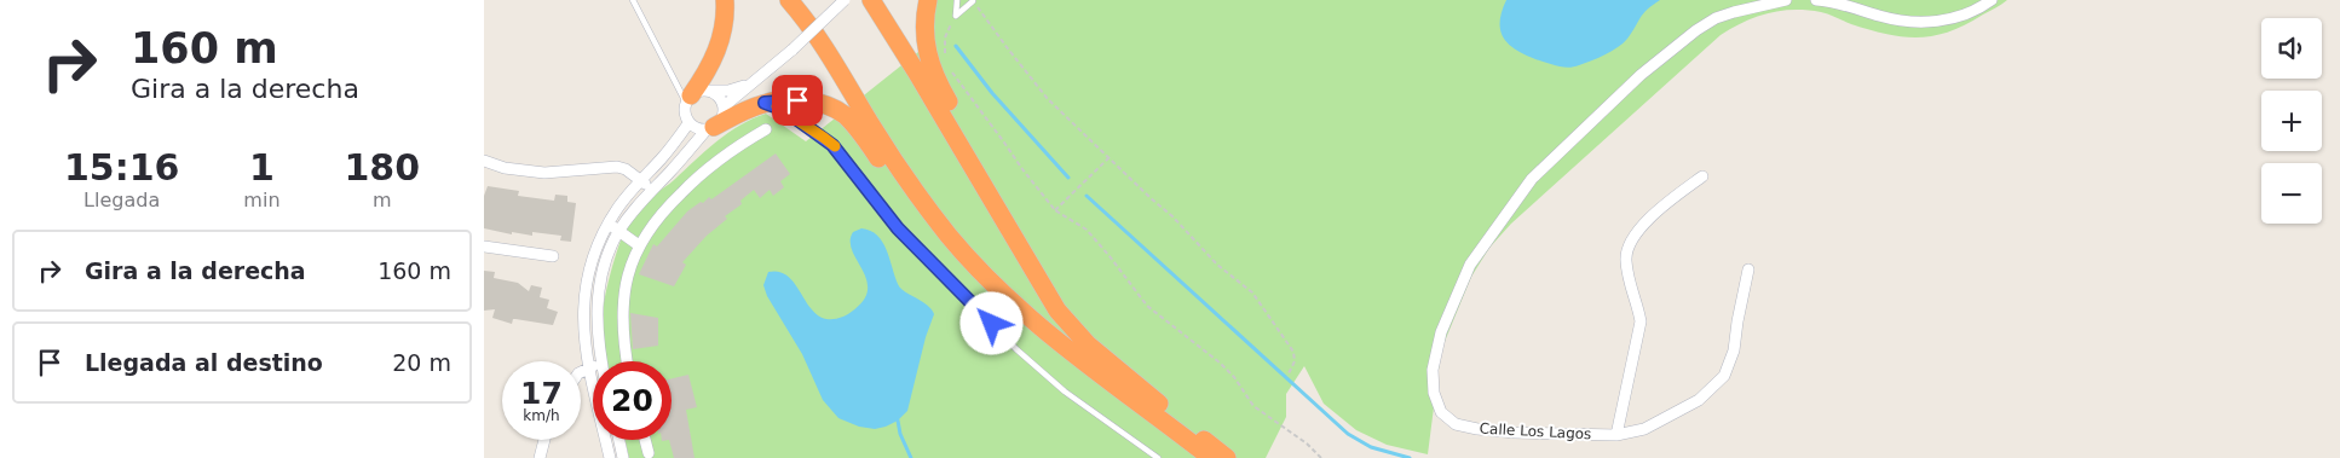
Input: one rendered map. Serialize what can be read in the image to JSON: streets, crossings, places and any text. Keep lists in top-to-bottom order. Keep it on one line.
{"streets":{"street":["Calle Los Lagos"]},"page":{"turn":["160 m","Gira a la derecha"],"map_buttons":["+","−"],"eta":["15:16","Llegada","1","min","180","m"],"list":[{"name":"Gira a la derecha","value":"160 m"},{"name":"Llegada al destino","value":"20 m"}],"speed":"17 km/h","limit":"20"}}
